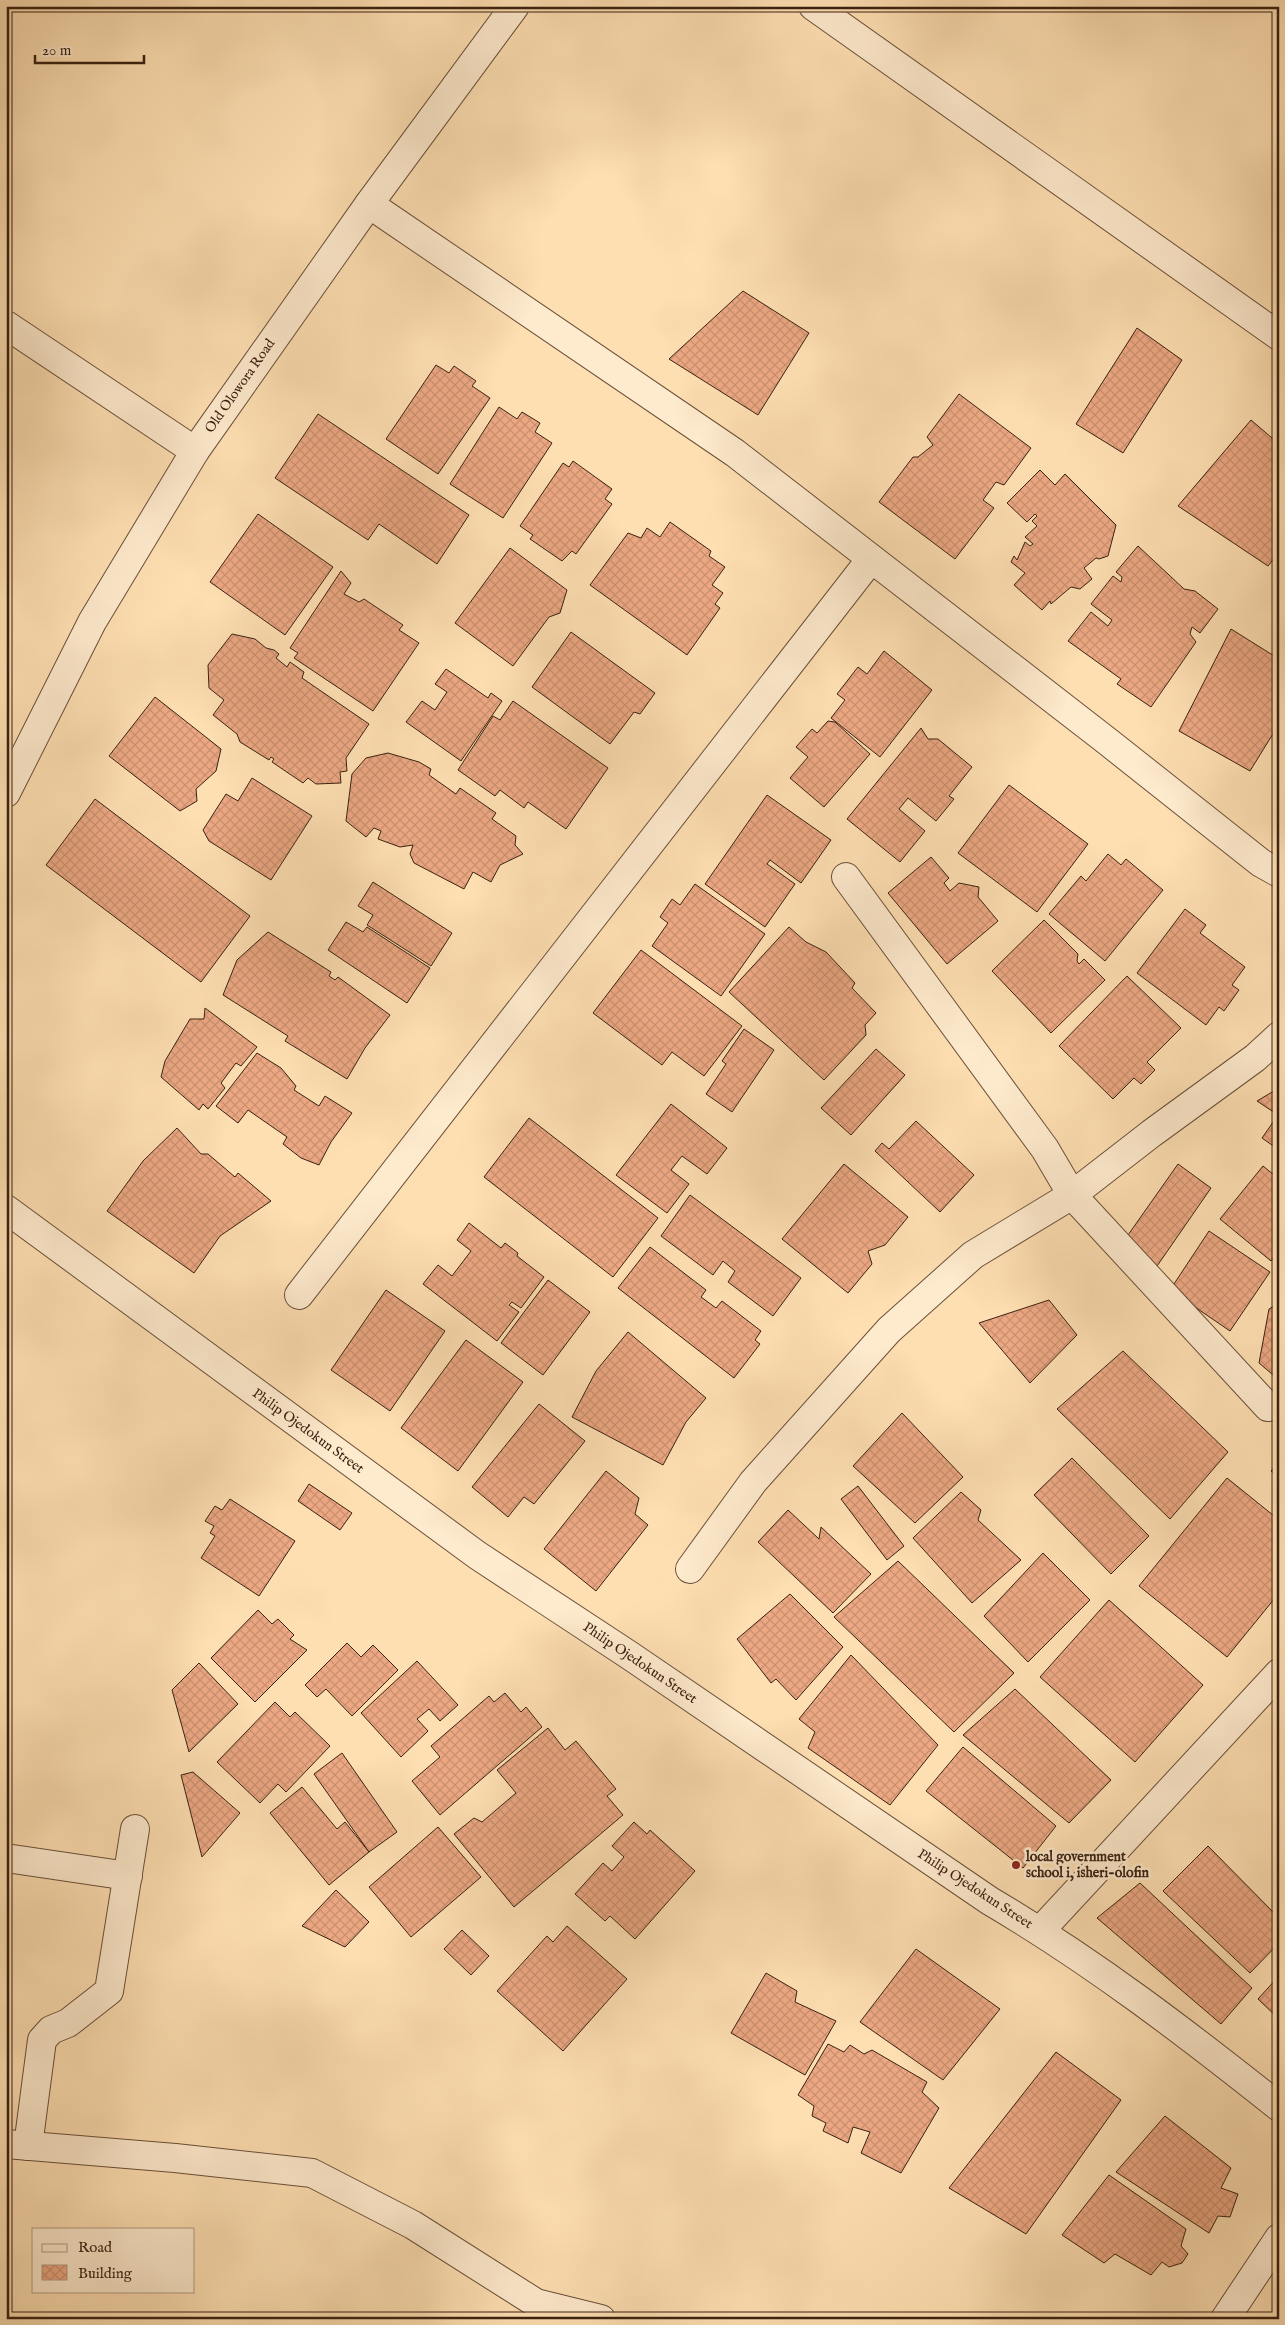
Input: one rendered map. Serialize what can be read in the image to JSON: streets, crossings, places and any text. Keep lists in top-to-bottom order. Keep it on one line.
{"streets":{"street":["Old Olowora Road","Philip Ojedokun Street"]},"places":["local government school i, isheri-olofin"],"legend":["Road","Building"],"scale_bar":"20 m"}
